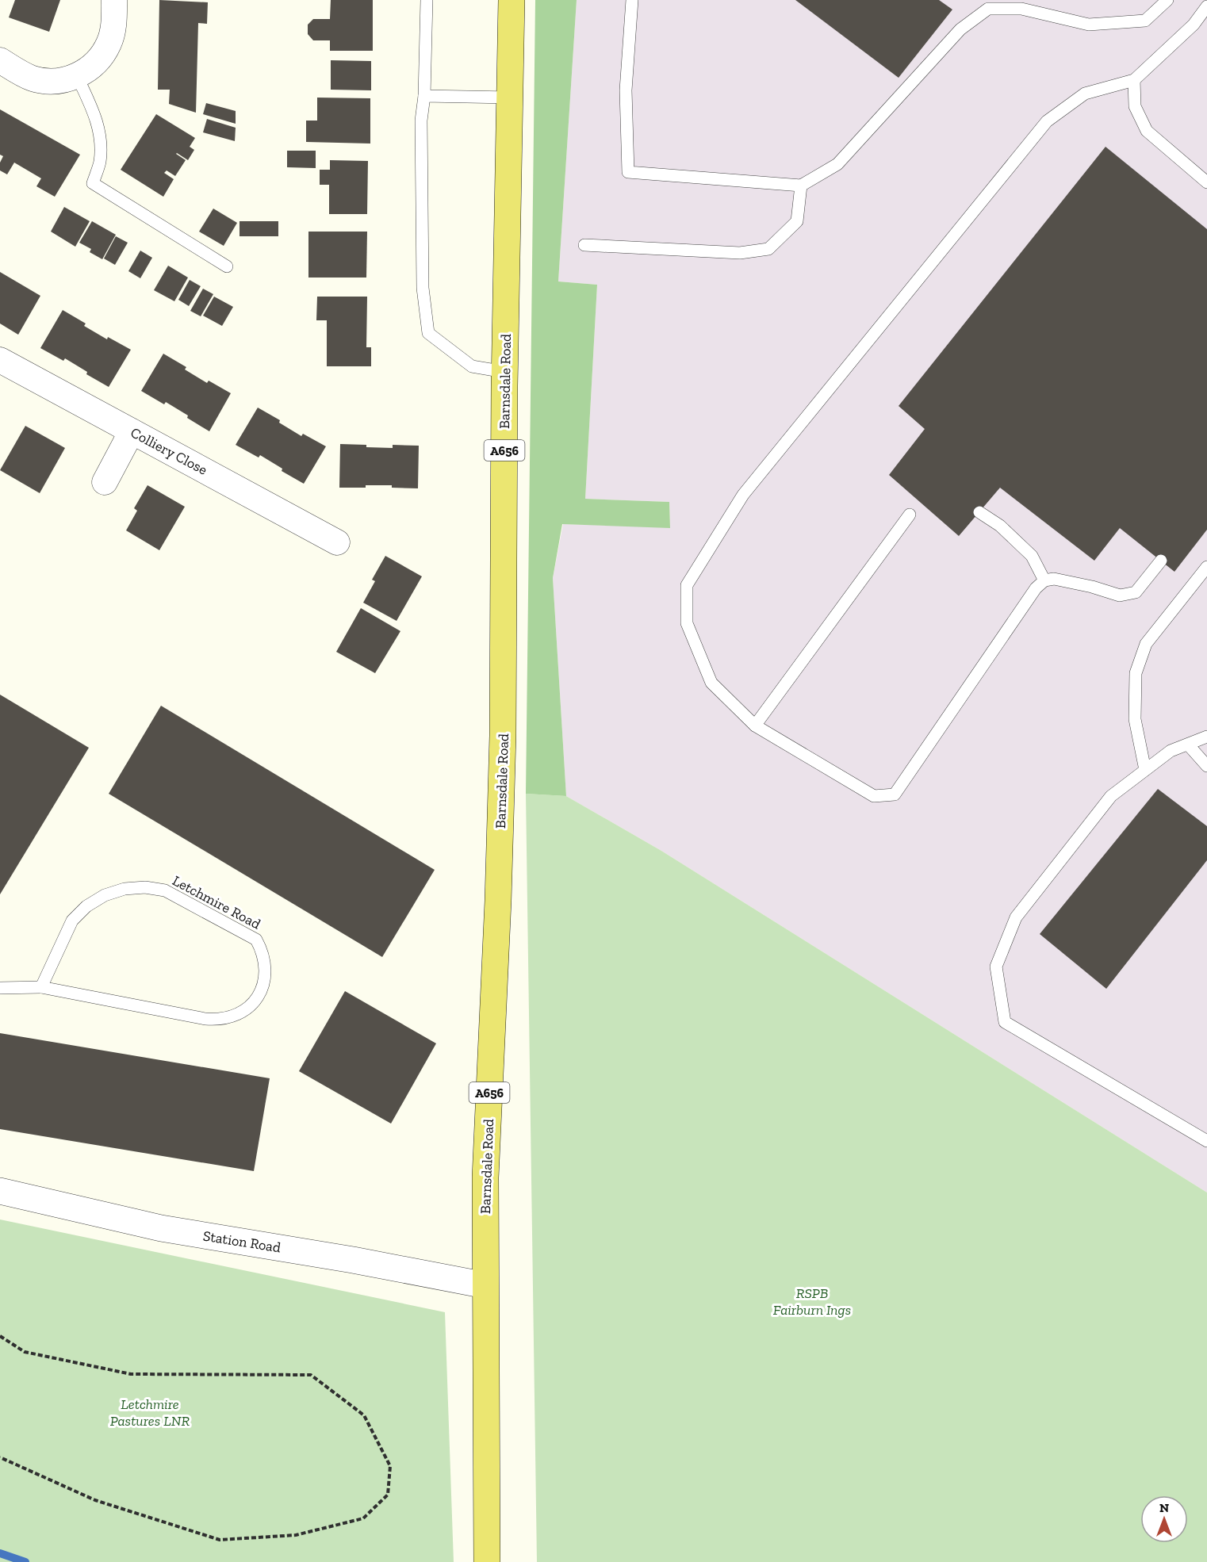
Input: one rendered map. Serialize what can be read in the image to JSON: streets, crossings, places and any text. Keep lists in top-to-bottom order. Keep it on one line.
{"streets":{"main road":["Barnsdale Road","A656"],"street":["Colliery Close","Station Road"],"lane":["Letchmire Road"]},"crossings":[["Barnsdale Road","Station Road"]],"parks":["RSPB Fairburn Ings","Letchmire Pastures LNR"],"north":"top"}
